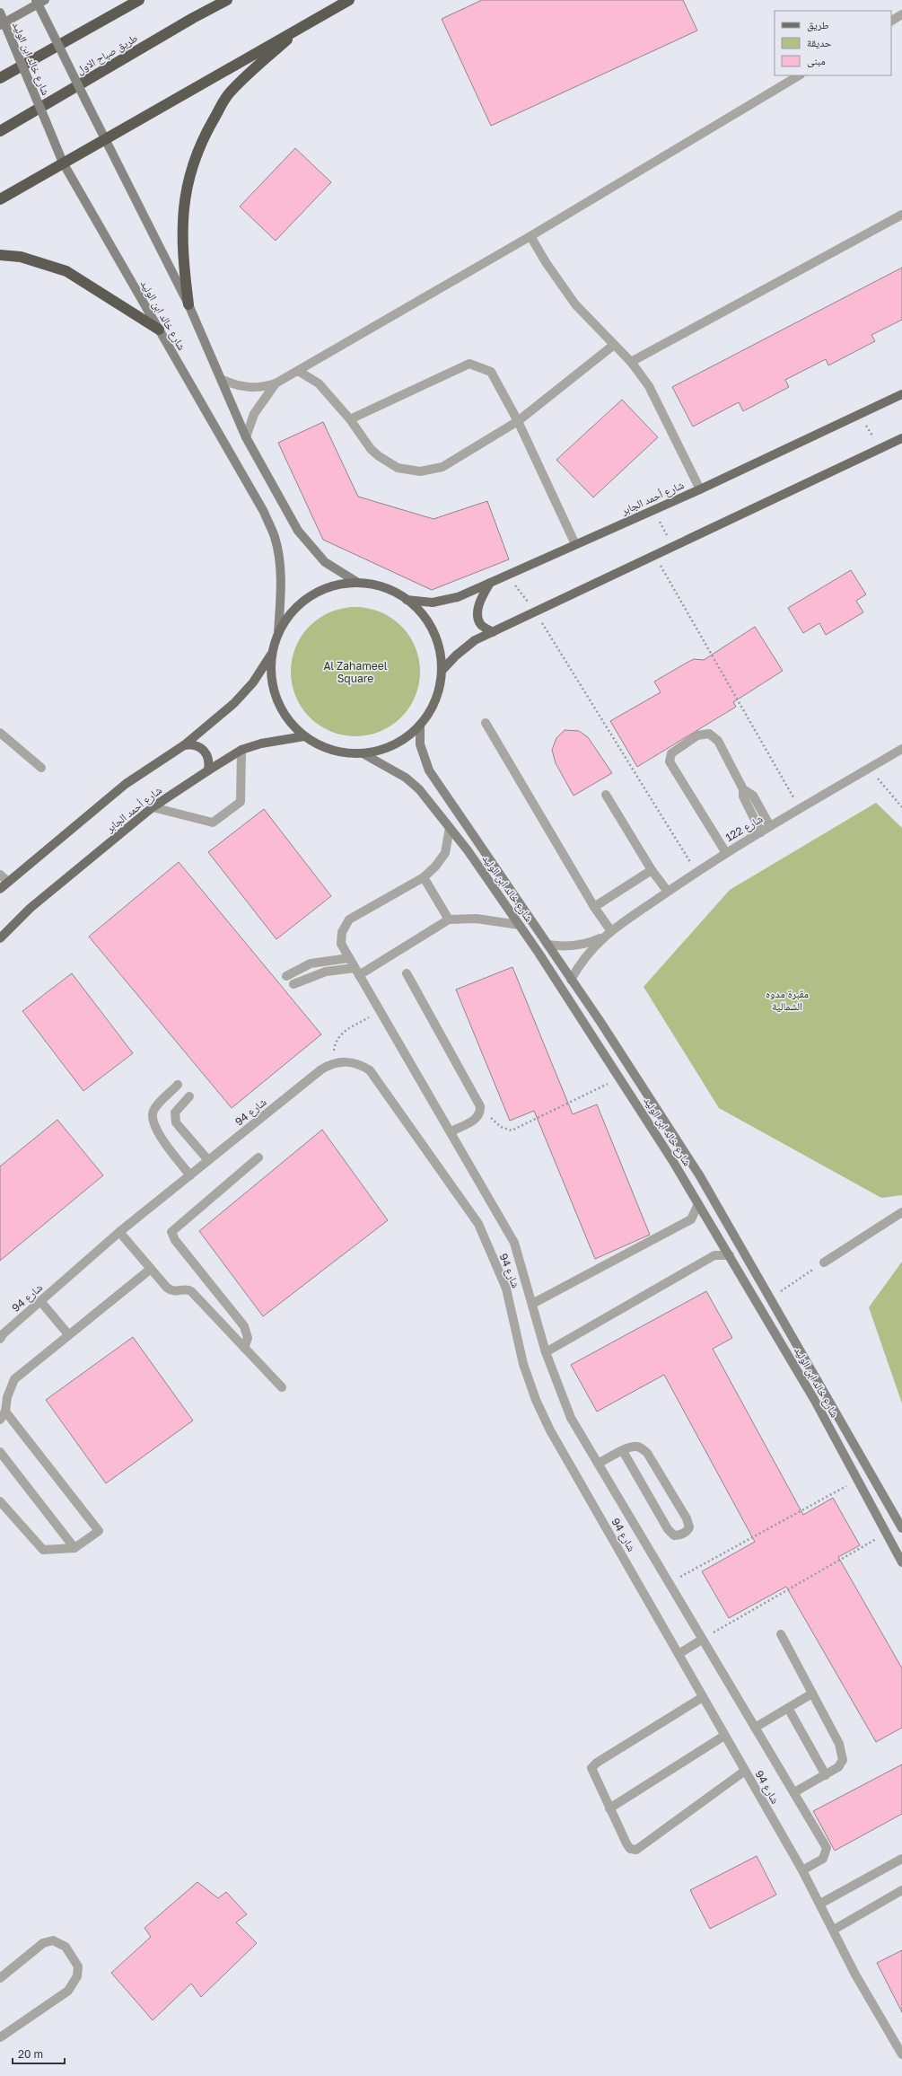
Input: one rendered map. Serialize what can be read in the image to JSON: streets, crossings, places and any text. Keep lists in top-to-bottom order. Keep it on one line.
{"streets":{"highway":["طريق صباح الاول"],"main road":["شارع خالد ابن الوليد","شارع أحمد الجابر"],"street":["شارع 122","شارع 94"]},"crossings":[["شارع خالد ابن الوليد","شارع 122"]],"parks":["Al Zahameel Square","مقبرة مدوه الشمالية"],"legend":["طريق","حديقة","مبنى"],"scale_bar":"20 m"}
